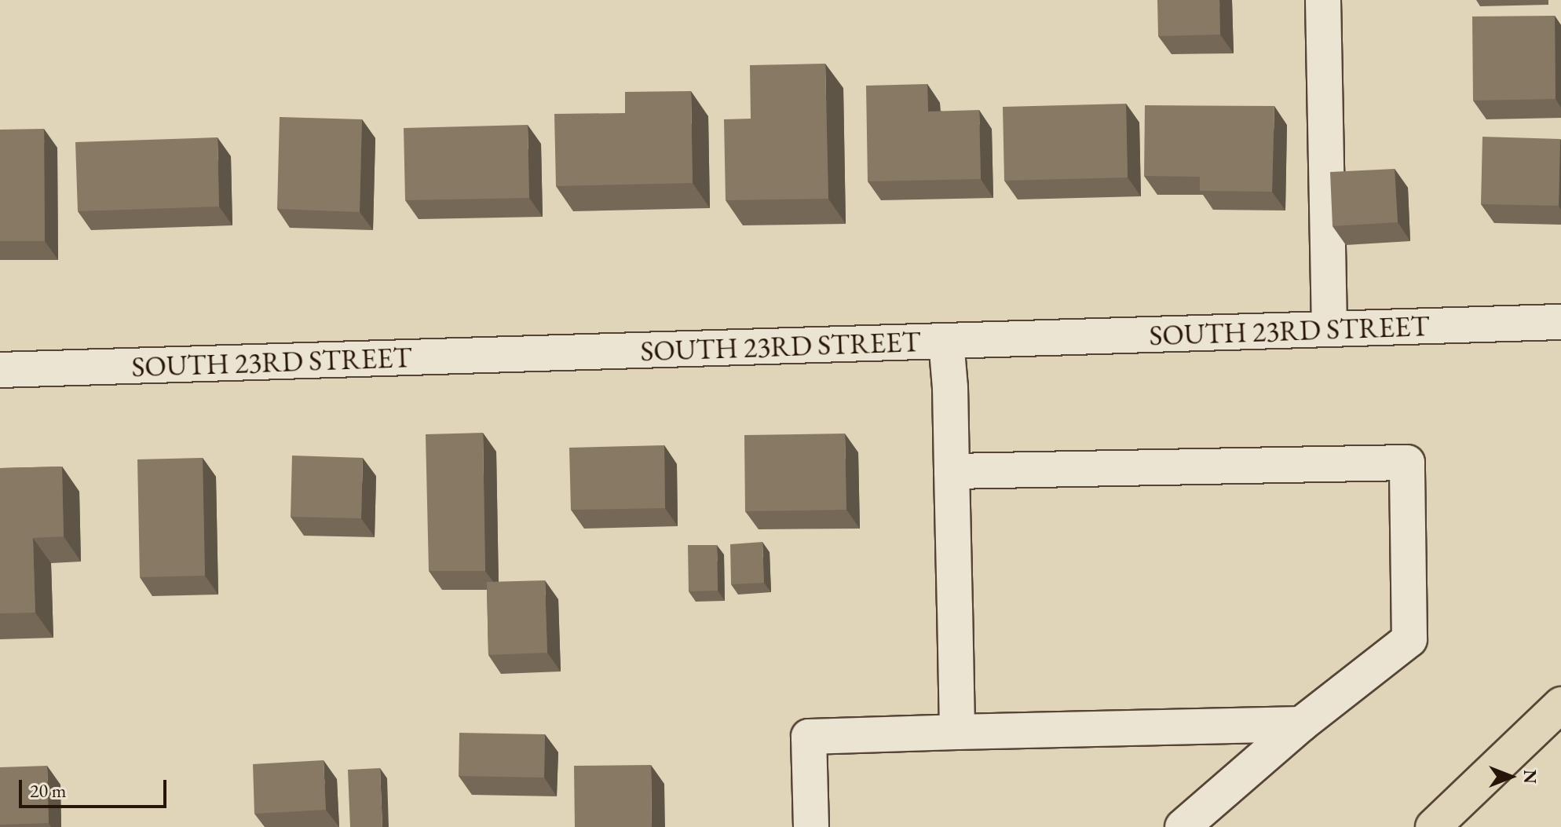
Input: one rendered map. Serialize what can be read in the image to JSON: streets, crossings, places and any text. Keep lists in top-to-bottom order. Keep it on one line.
{"streets":{"street":["SOUTH 23RD STREET"]},"scale_bar":"20 m","north":"right"}
